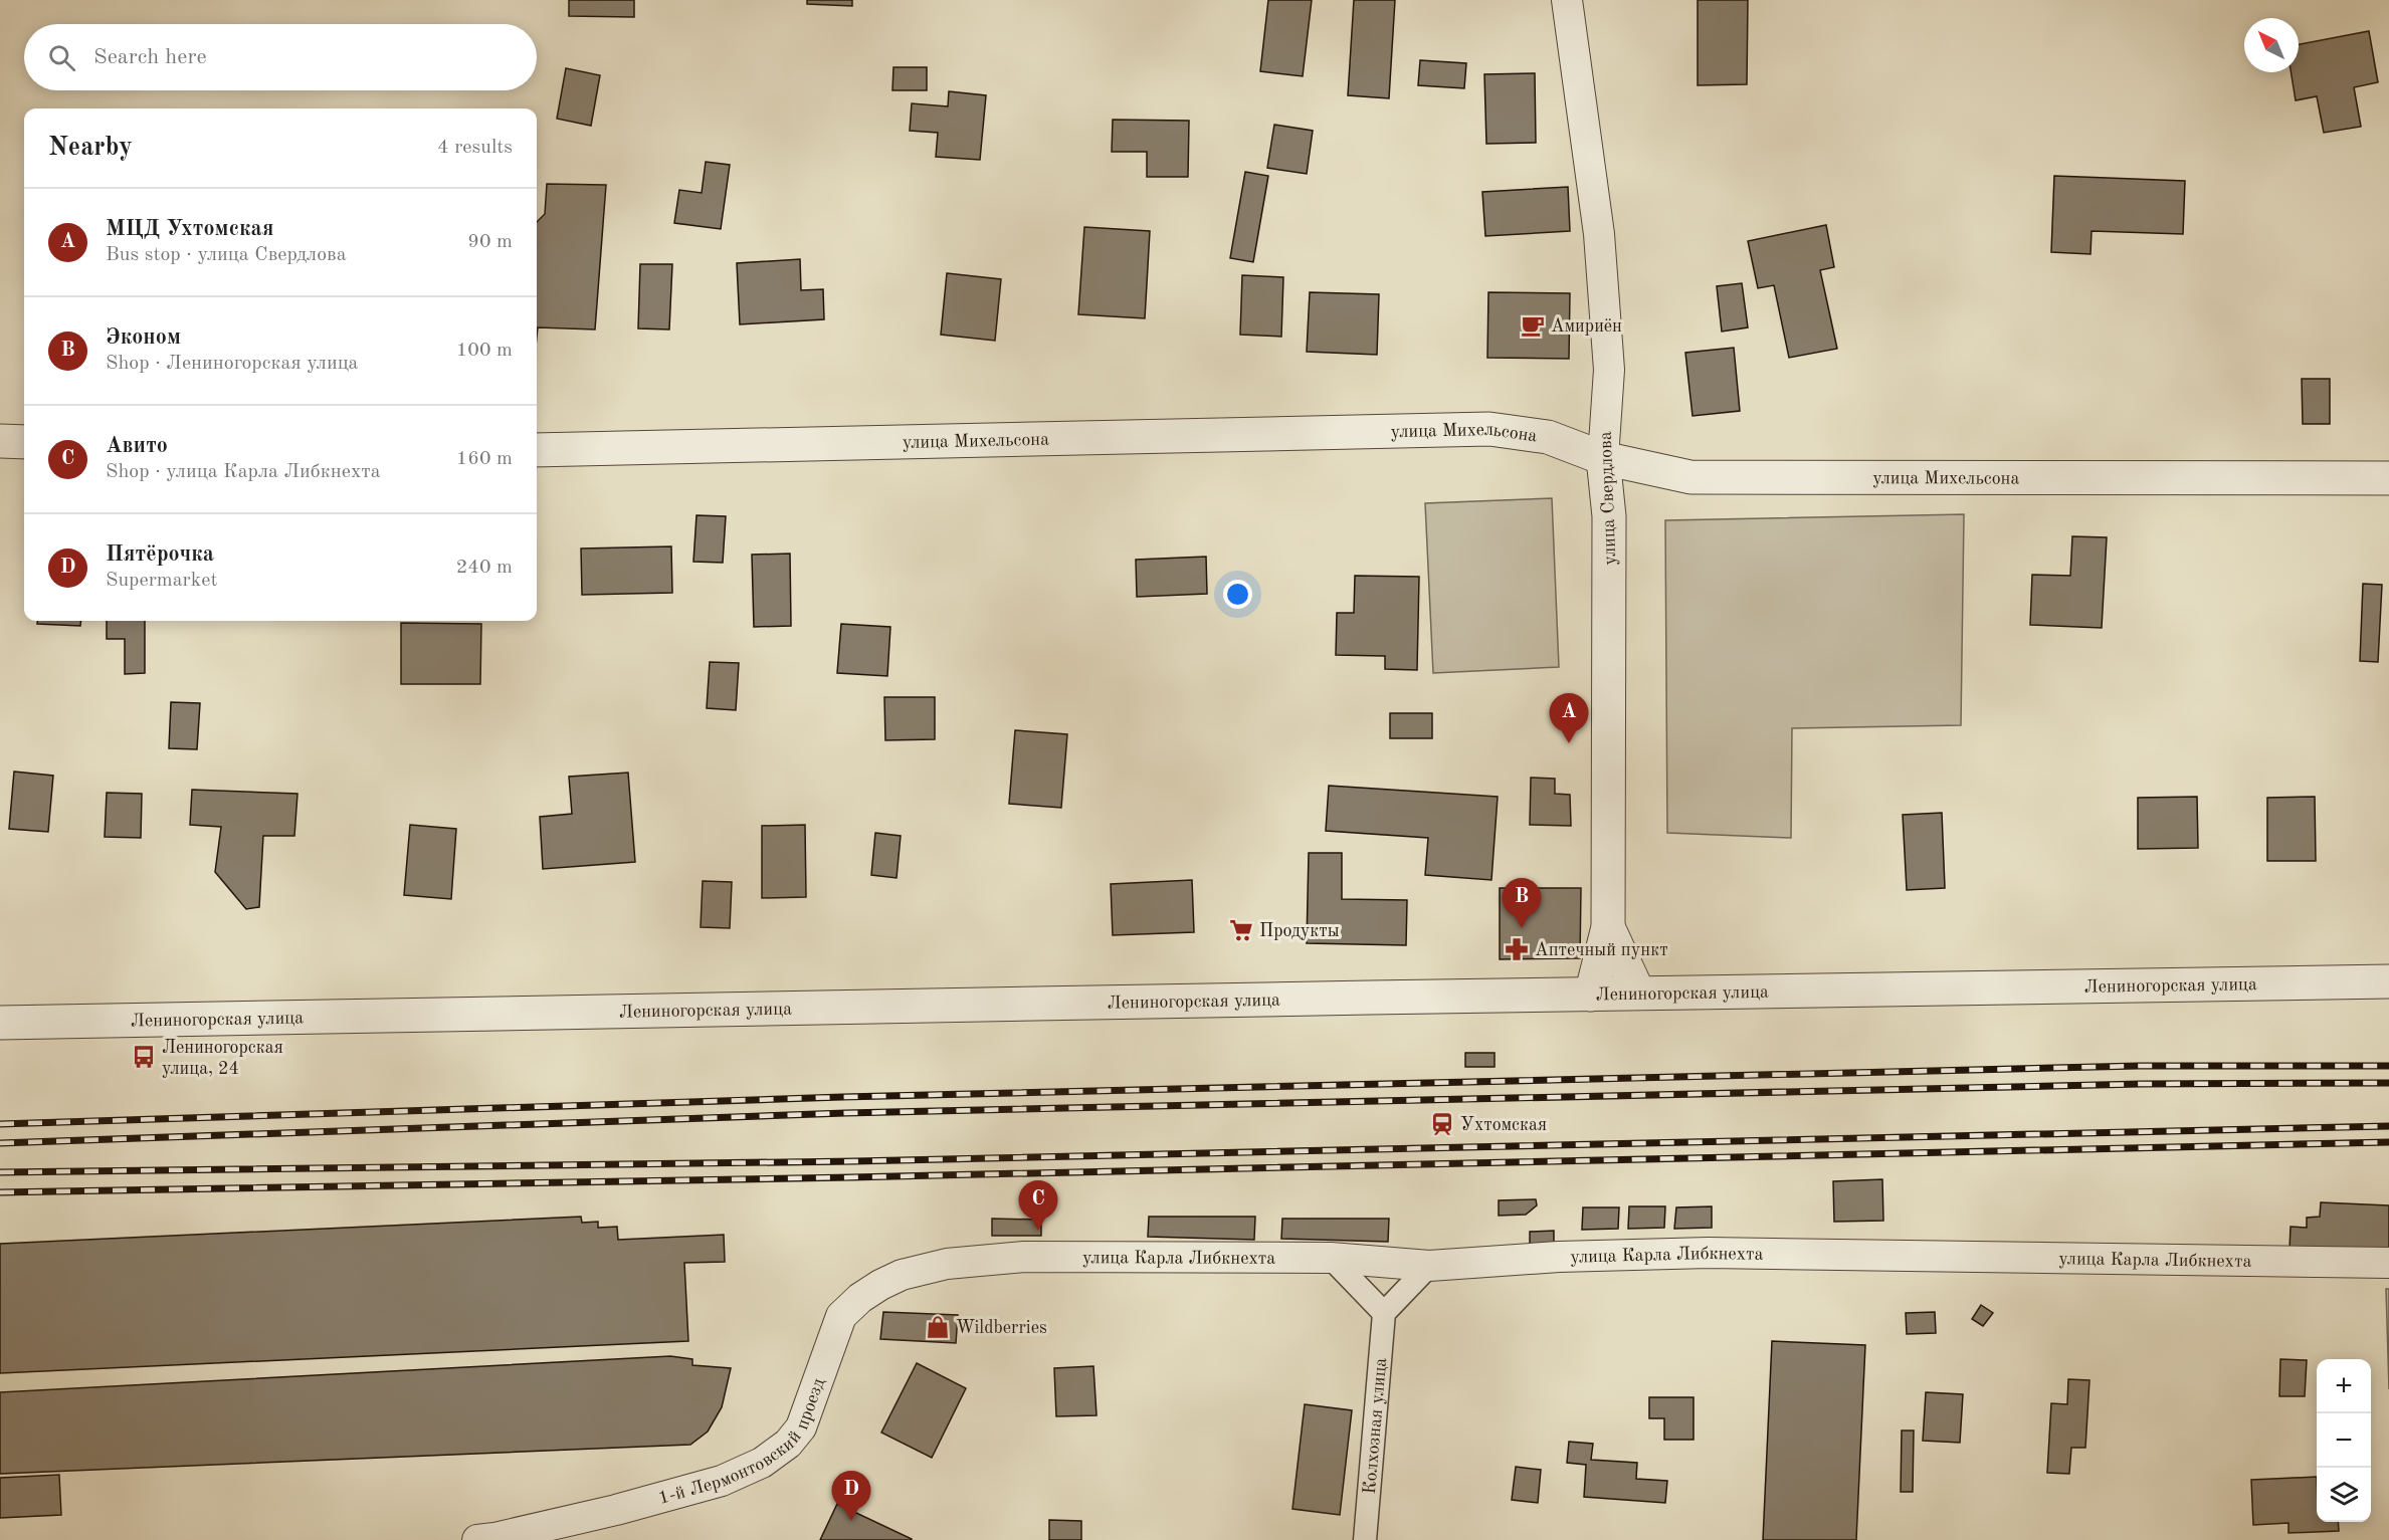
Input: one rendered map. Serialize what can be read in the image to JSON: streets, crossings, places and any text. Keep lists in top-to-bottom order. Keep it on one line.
{"streets":{"street":["улица Михельсона","улица Свердлова","Лениногорская улица","улица Карла Либкнехта","Колхозная улица","1-й Лермонтовский проезд"]},"crossings":[["улица Михельсона","улица Свердлова"],["улица Свердлова","Лениногорская улица"],["улица Карла Либкнехта","1-й Лермонтовский проезд"]],"places":{"cafe":["Амириён"],"supermarket":["Продукты"],"pharmacy":["Аптечный пункт"],"bus stop":["Лениногорская улица, 24"],"station":["Ухтомская"],"shop":["Wildberries"]},"north":"top left","page":{"search":"Search here","heading":["Nearby","4 results"],"list":[{"mark":"A","name":"МЦД Ухтомская","note":"Bus stop · улица Свердлова","value":"90 m"},{"mark":"B","name":"Эконом","note":"Shop · Лениногорская улица","value":"100 m"},{"mark":"C","name":"Авито","note":"Shop · улица Карла Либкнехта","value":"160 m"},{"mark":"D","name":"Пятёрочка","note":"Supermarket","value":"240 m"}],"pins":["A","B","C","D"],"map_buttons":["+","−"]}}
